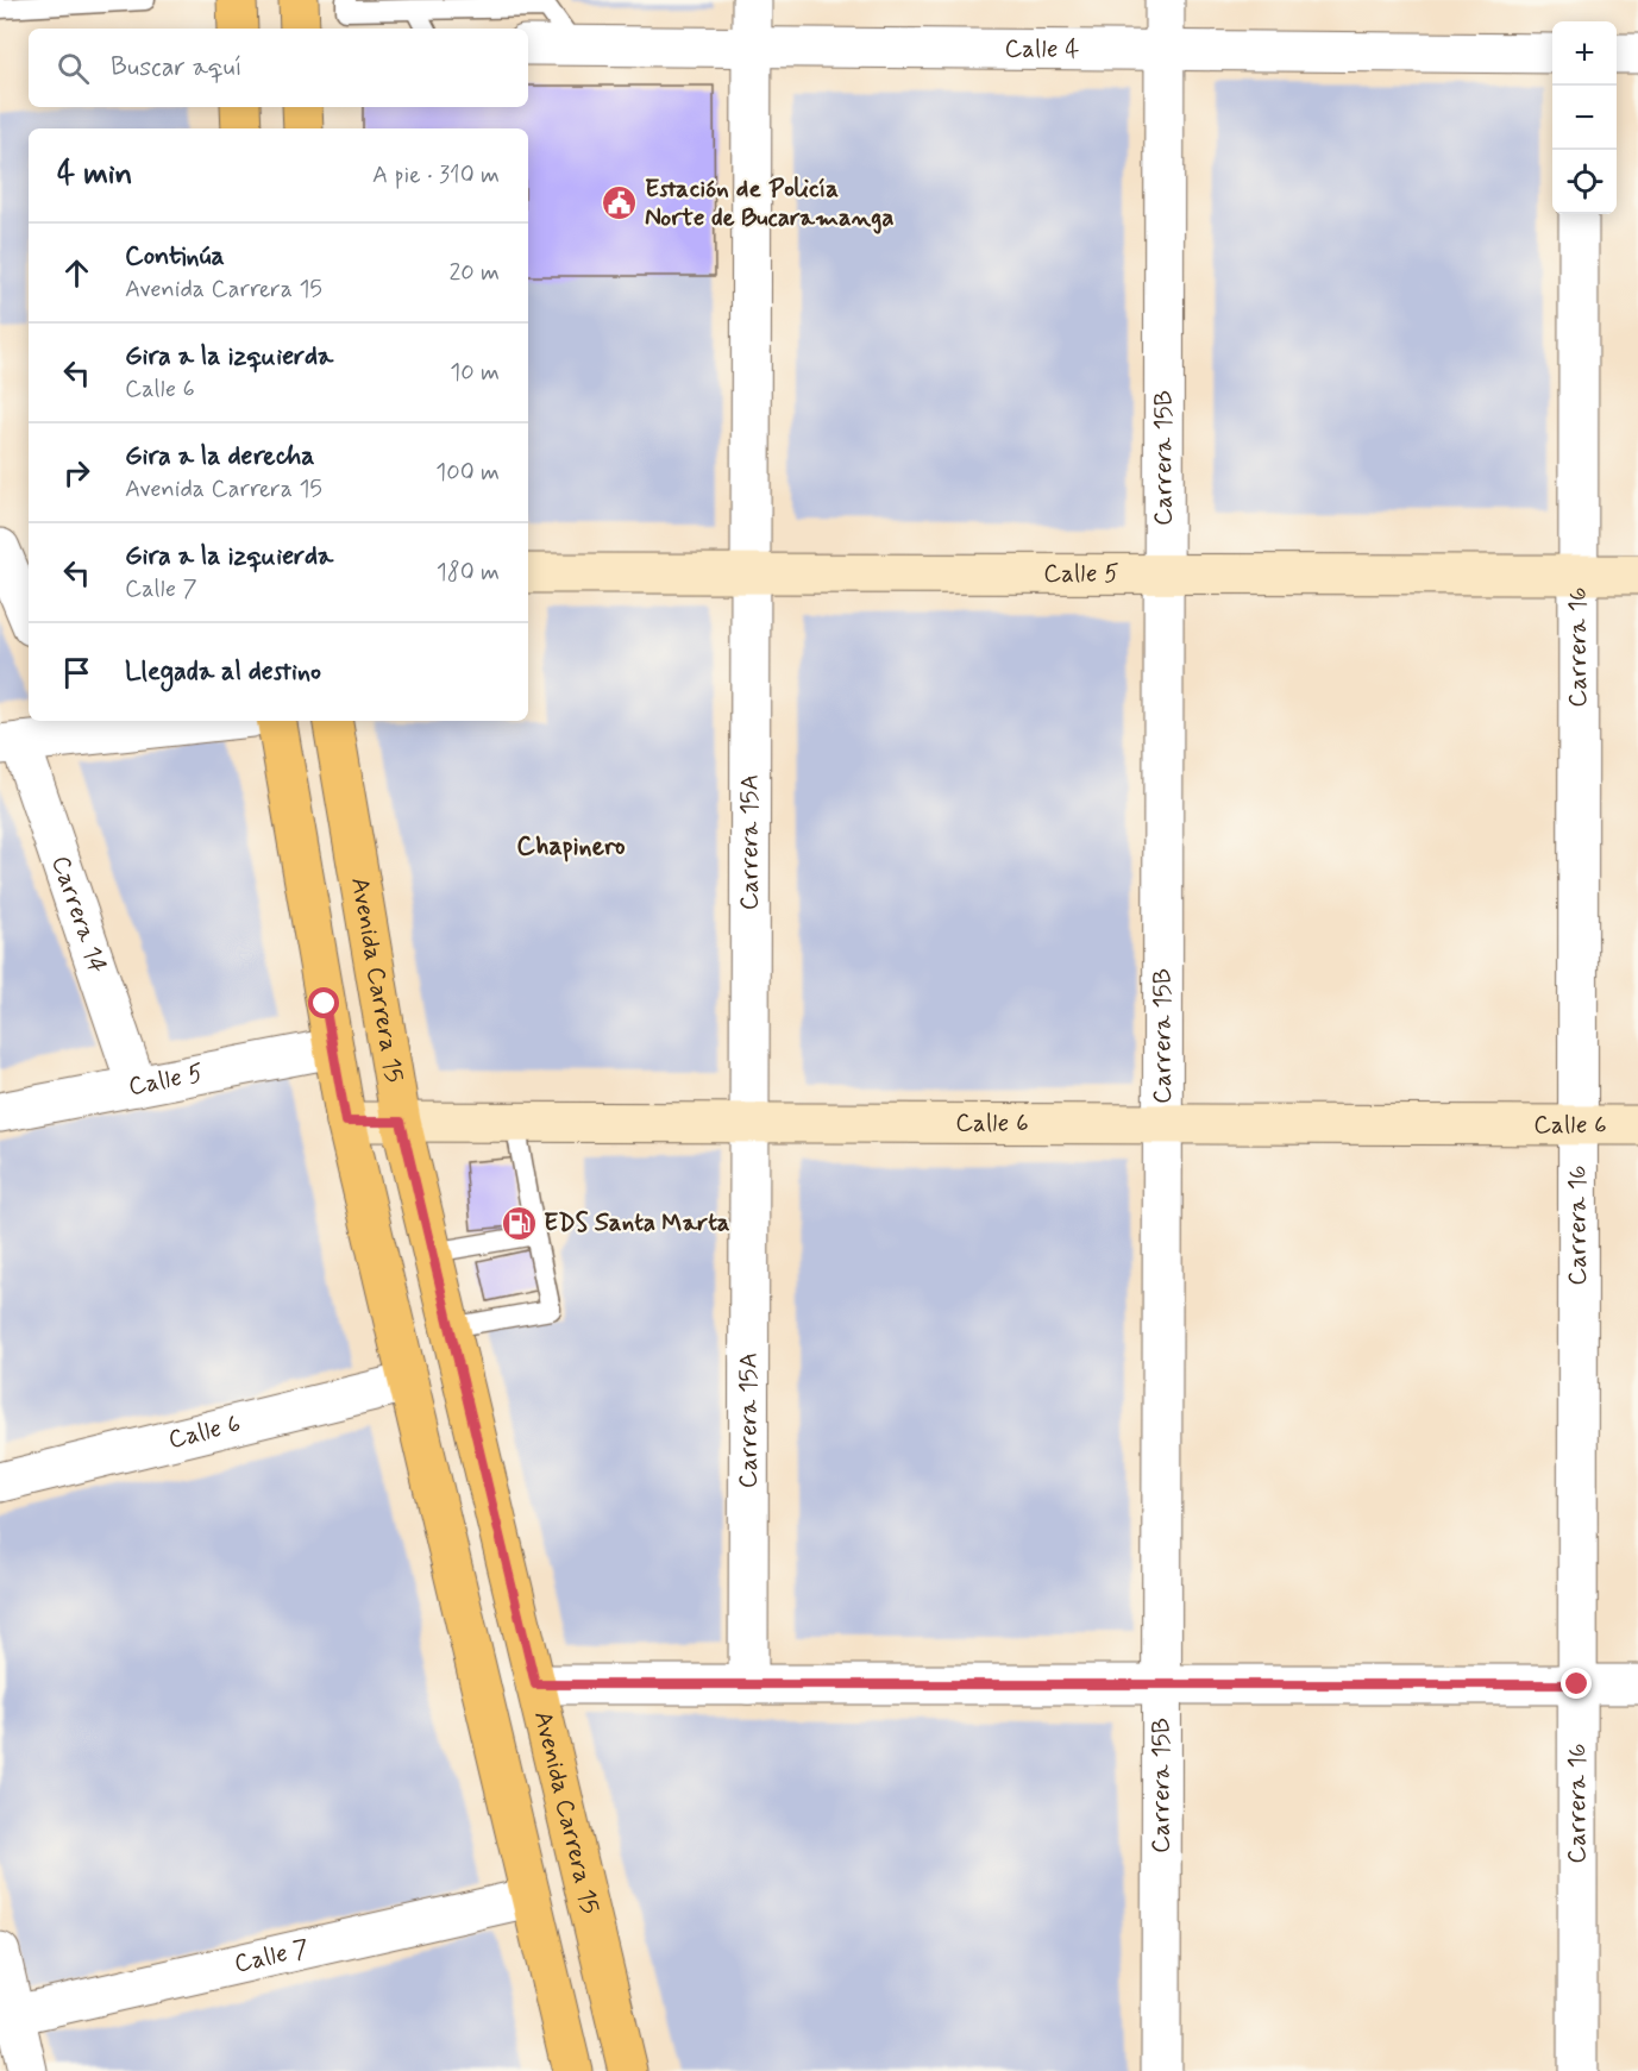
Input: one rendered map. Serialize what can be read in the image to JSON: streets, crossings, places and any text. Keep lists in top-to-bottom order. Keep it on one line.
{"streets":{"main road":["Avenida Carrera 15"],"street":["Calle 4","Carrera 15B","Calle 5","Carrera 16","Carrera 15A","Carrera 14","Calle 6","Calle 7"]},"crossings":[["Calle 4","Carrera 15B"],["Calle 4","Carrera 15A"],["Carrera 15B","Calle 5"],["Carrera 15B","Calle 6"],["Calle 5","Carrera 16"],["Calle 5","Carrera 15A"],["Calle 5","Carrera 14"],["Carrera 16","Calle 6"],["Carrera 15A","Calle 6"],["Avenida Carrera 15","Calle 6"]],"districts":["Chapinero"],"places":{"public building":["Estación de Policía Norte de Bucaramanga"],"fuel station":["EDS Santa Marta"]},"page":{"map_buttons":["+","−"],"search":"Buscar aquí","heading":["4 min","A pie · 310 m"],"list":[["Continúa","Avenida Carrera 15","20 m"],["Gira a la izquierda","Calle 6","10 m"],["Gira a la derecha","Avenida Carrera 15","100 m"],["Gira a la izquierda","Calle 7","180 m"],"Llegada al destino"]}}
